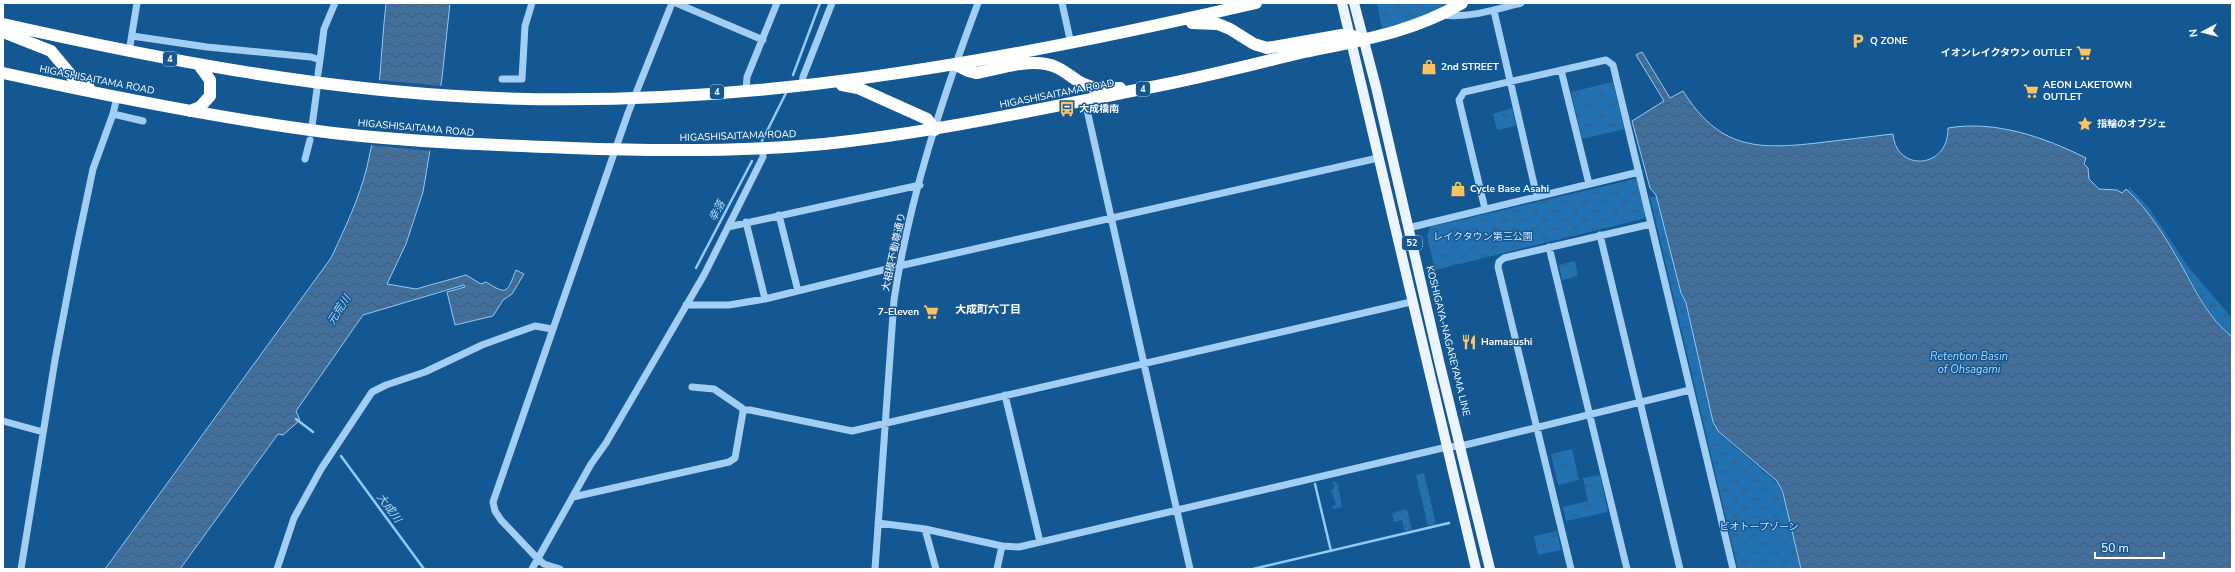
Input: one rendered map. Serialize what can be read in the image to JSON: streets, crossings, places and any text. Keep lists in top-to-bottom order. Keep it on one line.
{"streets":{"highway":["4","HIGASHISAITAMA ROAD"],"main road":["52","KOSHIGAYA-NAGAREYAMA LINE"],"street":["大相模不動尊通り"]},"crossings":[["4","HIGASHISAITAMA ROAD"],["4","52"],["4","大相模不動尊通り"],["HIGASHISAITAMA ROAD","52"],["HIGASHISAITAMA ROAD","大相模不動尊通り"],["HIGASHISAITAMA ROAD","KOSHIGAYA-NAGAREYAMA LINE"]],"districts":["大成町六丁目"],"water":["幸落","元荒川","Retention Basin of Ohsagami","大成川"],"parks":["レイクタウン第三公園","ビオトープゾーン"],"places":{"parking":["Q ZONE"],"supermarket":["イオンレイクタウン OUTLET","AEON LAKETOWN OUTLET","7-Eleven"],"shop":["2nd STREET","Cycle Base Asahi"],"bus stop":["大成橋南"],"place":["指輪のオブジェ"],"restaurant":["Hamasushi"]},"scale_bar":"50 m","north":"left"}
